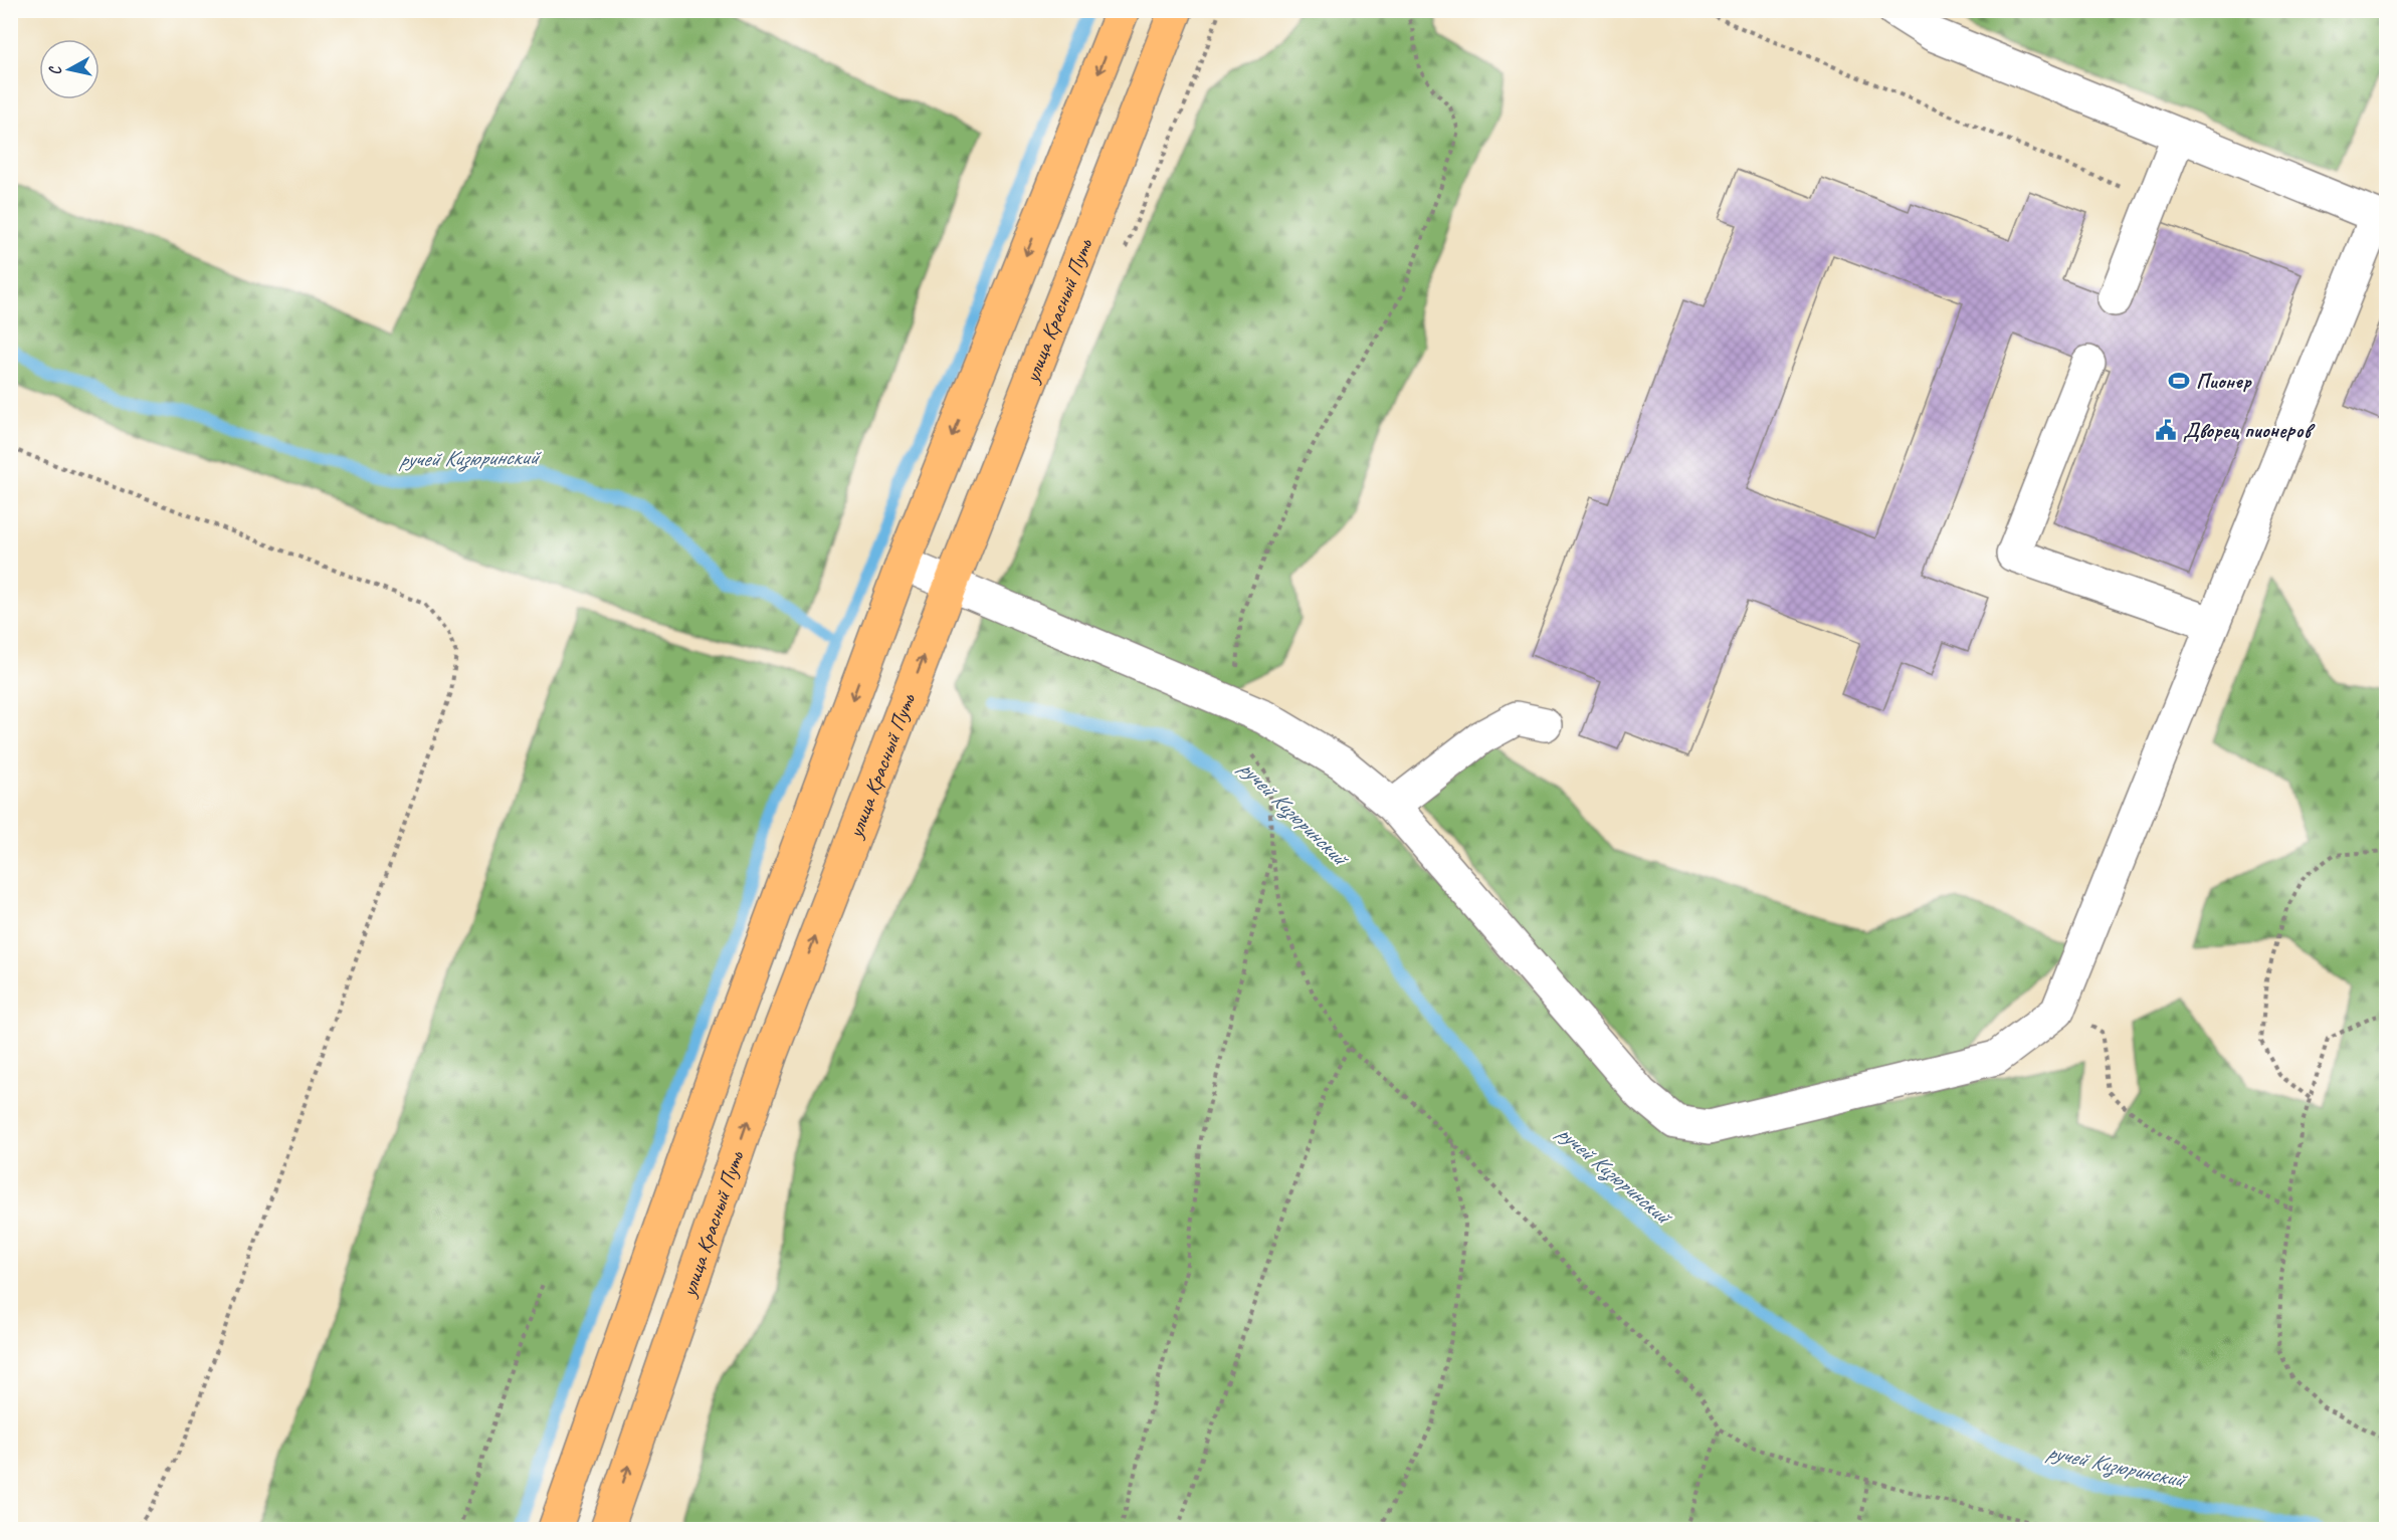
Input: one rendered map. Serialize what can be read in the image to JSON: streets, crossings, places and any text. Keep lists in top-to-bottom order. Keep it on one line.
{"streets":{"main road":["улица Красный Путь"]},"water":["ручей Кизюринский"],"places":{"sports":["Пионер"],"public building":["Дворец пионеров"]},"north":"left"}
